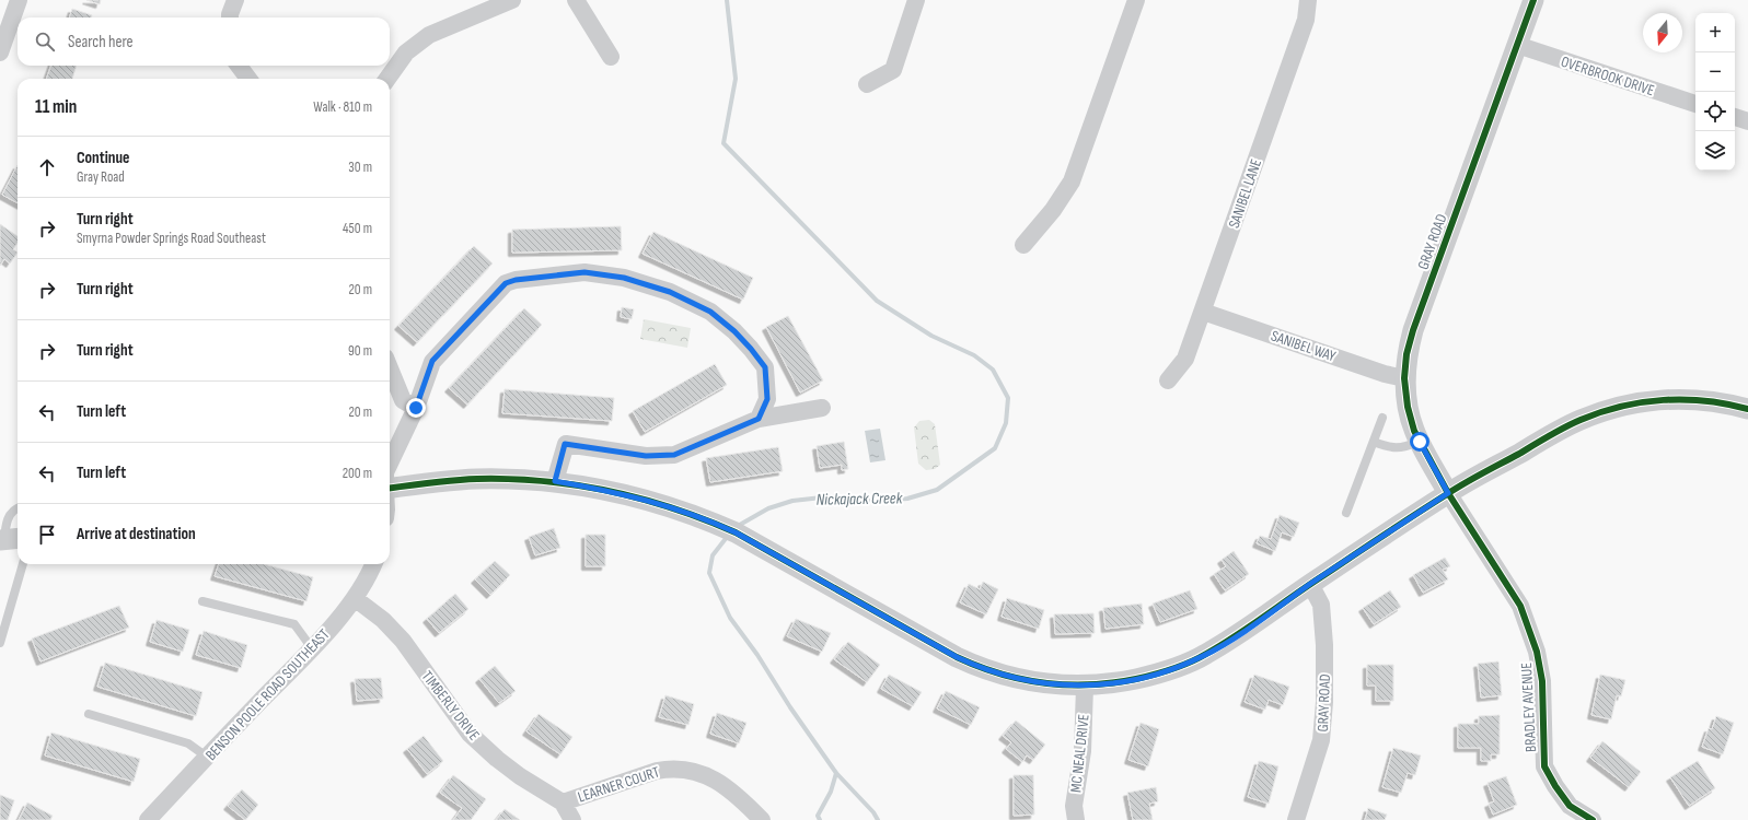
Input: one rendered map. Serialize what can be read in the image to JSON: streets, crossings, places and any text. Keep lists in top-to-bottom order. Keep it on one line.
{"streets":{"street":["OVERBROOK DRIVE","SANIBEL LANE","GRAY ROAD","SANIBEL WAY","BENSON POOLE ROAD SOUTHEAST","TIMBERLY DRIVE","BRADLEY AVENUE","MC NEAL DRIVE","LEARNER COURT"]},"crossings":[["OVERBROOK DRIVE","GRAY ROAD"],["SANIBEL LANE","SANIBEL WAY"],["GRAY ROAD","SANIBEL WAY"],["GRAY ROAD","BRADLEY AVENUE"],["BENSON POOLE ROAD SOUTHEAST","TIMBERLY DRIVE"],["TIMBERLY DRIVE","LEARNER COURT"]],"water":["Nickajack Creek"],"north":"bottom","page":{"map_buttons":["+","−"],"search":"Search here","heading":["11 min","Walk · 810 m"],"list":[["Continue","Gray Road","30 m"],["Turn right","Smyrna Powder Springs Road Southeast","450 m"],["Turn right","20 m"],["Turn right","90 m"],["Turn left","20 m"],["Turn left","200 m"],"Arrive at destination"]}}
